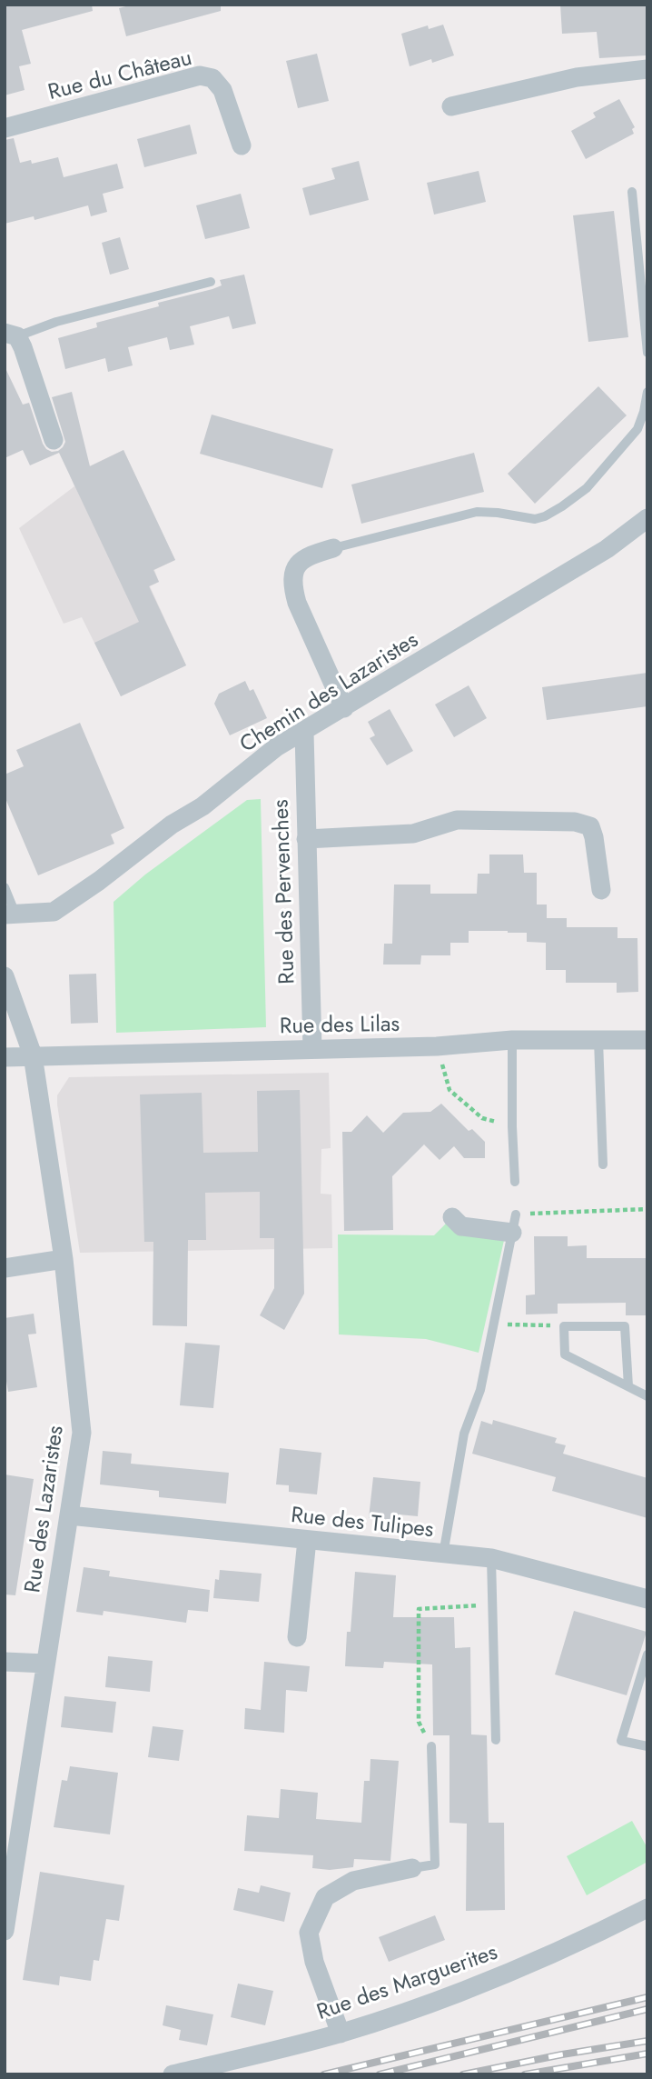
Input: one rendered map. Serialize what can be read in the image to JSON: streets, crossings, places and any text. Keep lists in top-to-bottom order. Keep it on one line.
{"streets":{"street":["Rue du Château","Chemin des Lazaristes","Rue des Pervenches","Rue des Lilas","Rue des Lazaristes","Rue des Tulipes","Rue des Marguerites"]},"crossings":[["Chemin des Lazaristes","Rue des Pervenches"],["Rue des Pervenches","Rue des Lilas"],["Rue des Lilas","Rue des Lazaristes"],["Rue des Lazaristes","Rue des Tulipes"]]}
